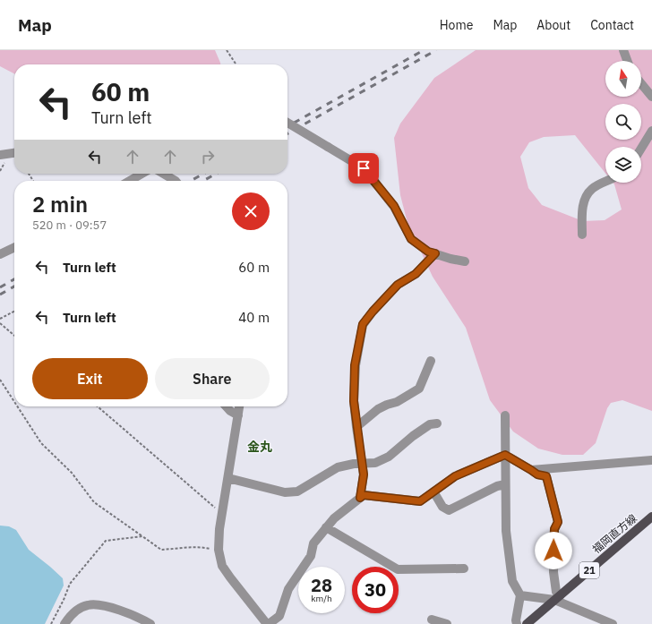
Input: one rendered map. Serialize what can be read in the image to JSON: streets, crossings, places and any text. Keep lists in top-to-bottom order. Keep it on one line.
{"streets":{"main road":["福岡直方線","21"]},"districts":["金丸"],"north":"top","page":{"header":"Map","nav":["Home","Map","About","Contact"],"turn":["60 m","Turn left"],"heading":["2 min","520 m · 09:57"],"list":[{"name":"Turn left","value":"60 m"},{"name":"Turn left","value":"40 m"}],"buttons":["Exit","Share"],"speed":"28 km/h","limit":"30"}}
